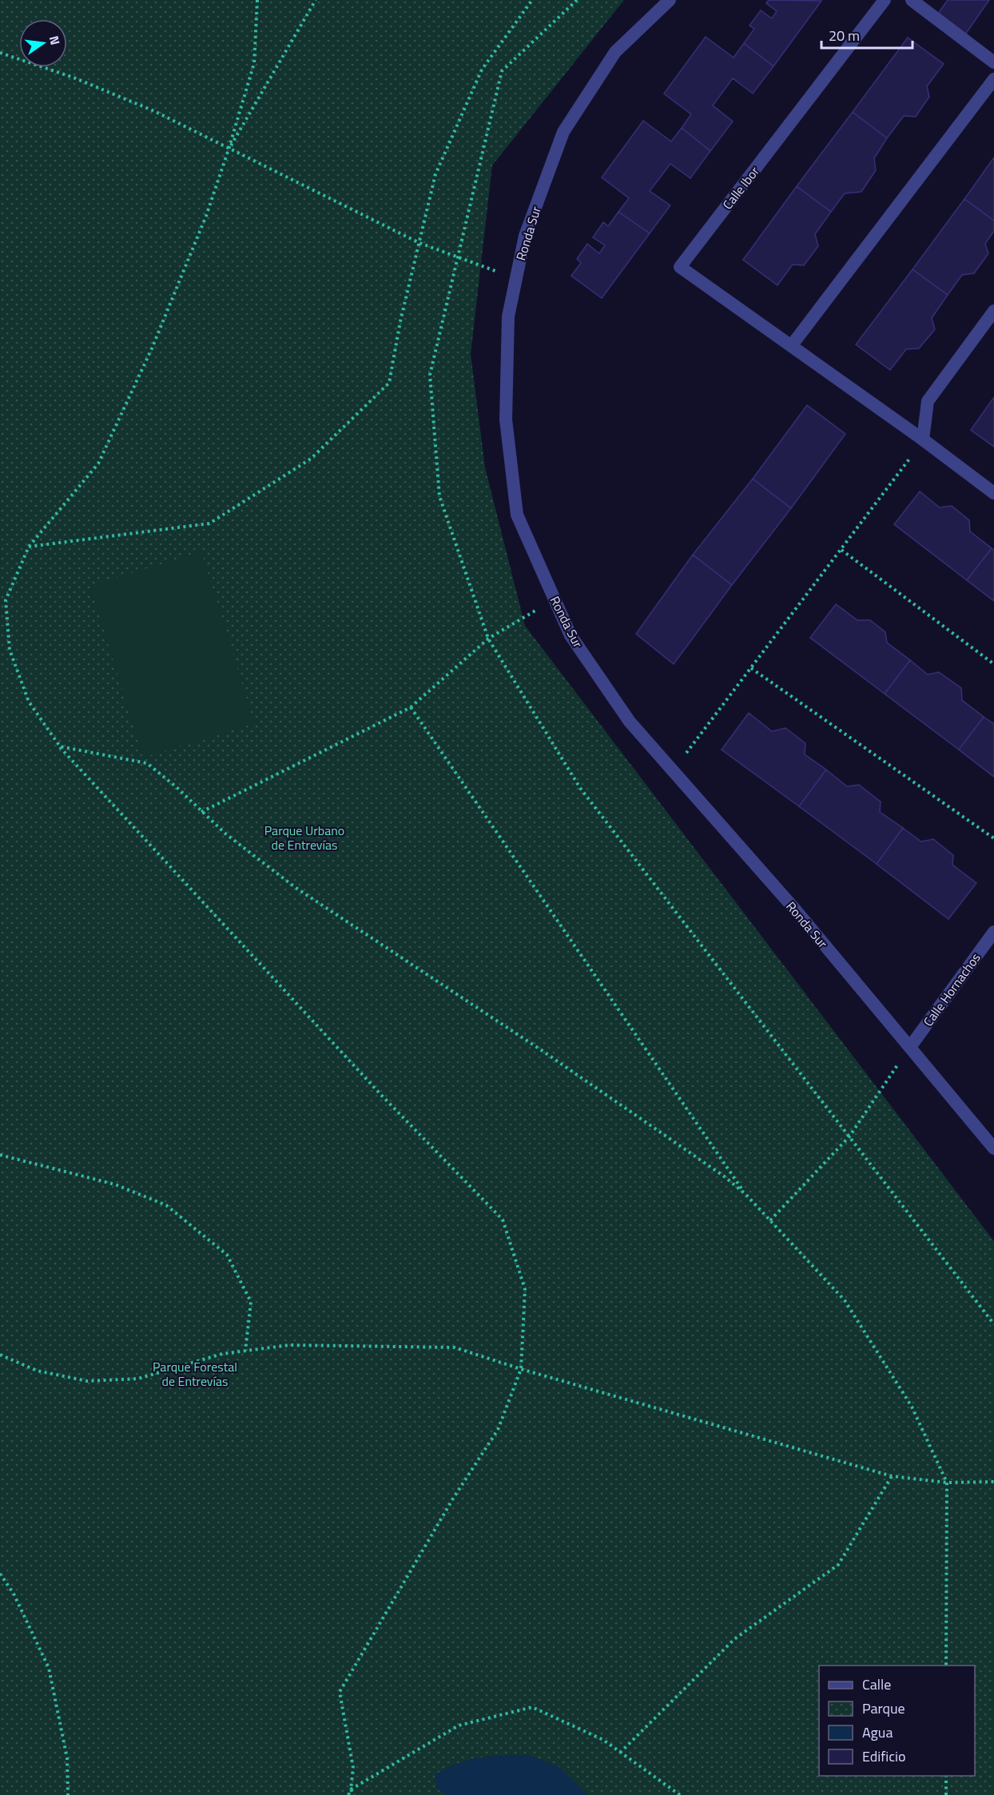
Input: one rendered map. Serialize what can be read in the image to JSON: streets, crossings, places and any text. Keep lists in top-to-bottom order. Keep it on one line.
{"streets":{"street":["Calle Ibor","Ronda Sur","Calle Hornachos"]},"crossings":[["Ronda Sur","Calle Hornachos"]],"parks":["Parque Urbano de Entrevías","Parque Forestal de Entrevías"],"legend":["Calle","Parque","Agua","Edificio"],"scale_bar":"20 m","north":"right"}
